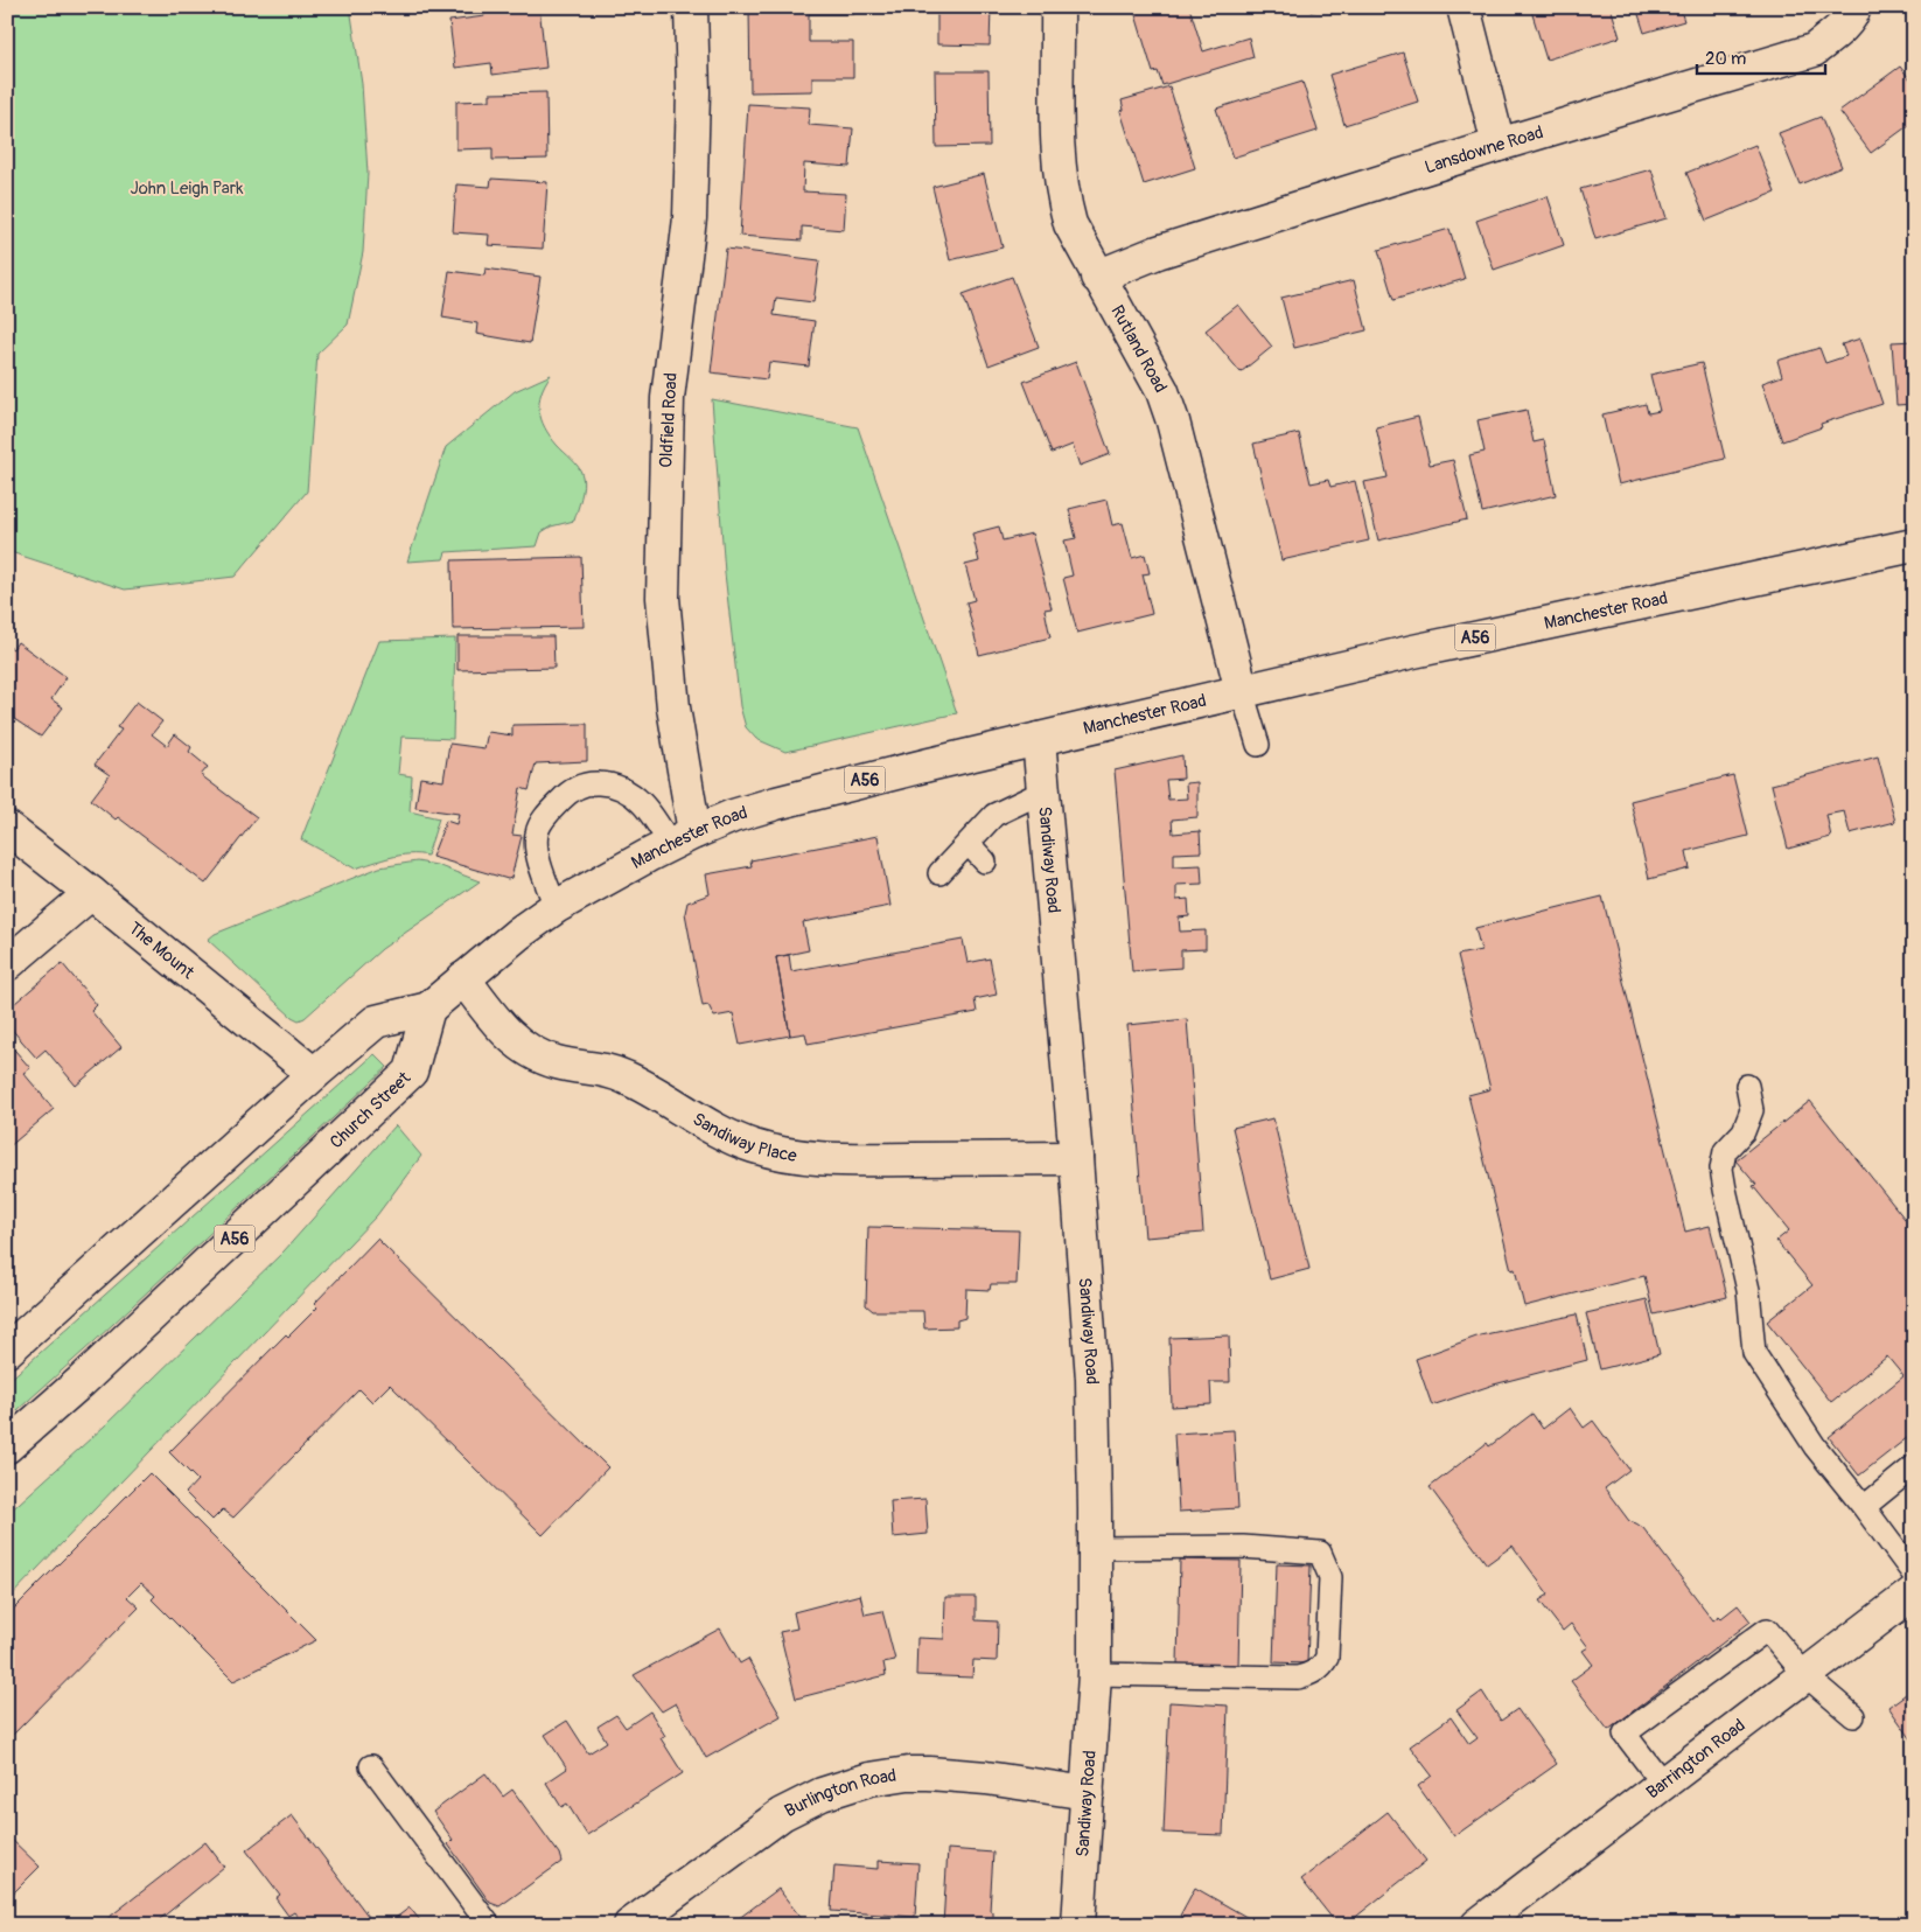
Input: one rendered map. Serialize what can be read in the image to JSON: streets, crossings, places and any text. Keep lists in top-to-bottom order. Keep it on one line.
{"streets":{"main road":["Lansdowne Road","Rutland Road","Oldfield Road","Manchester Road","A56","Sandiway Road","The Mount","Church Street","Sandiway Place","Barrington Road","Burlington Road"]},"crossings":[["Lansdowne Road","Rutland Road"],["Rutland Road","Manchester Road"],["Oldfield Road","Manchester Road"],["Manchester Road","A56"],["Manchester Road","Sandiway Road"],["Manchester Road","Church Street"],["Manchester Road","Sandiway Place"],["A56","The Mount"],["A56","Church Street"],["Sandiway Road","Sandiway Place"],["Sandiway Road","Burlington Road"]],"parks":["John Leigh Park"],"scale_bar":"20 m"}
